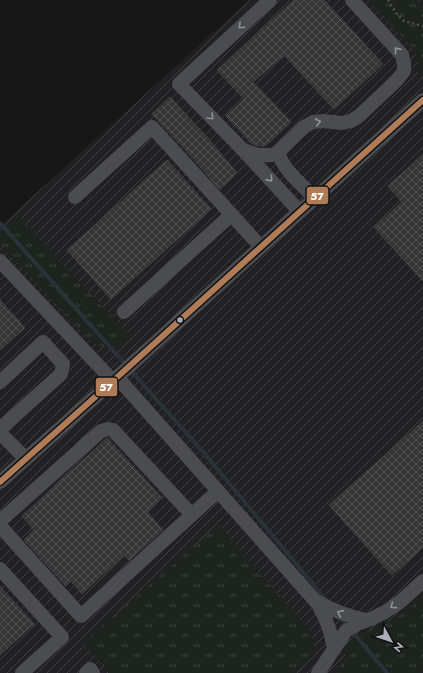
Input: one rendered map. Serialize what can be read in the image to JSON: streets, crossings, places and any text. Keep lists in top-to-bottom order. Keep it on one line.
{"lines":["transit line 57"],"north":"bottom right"}
